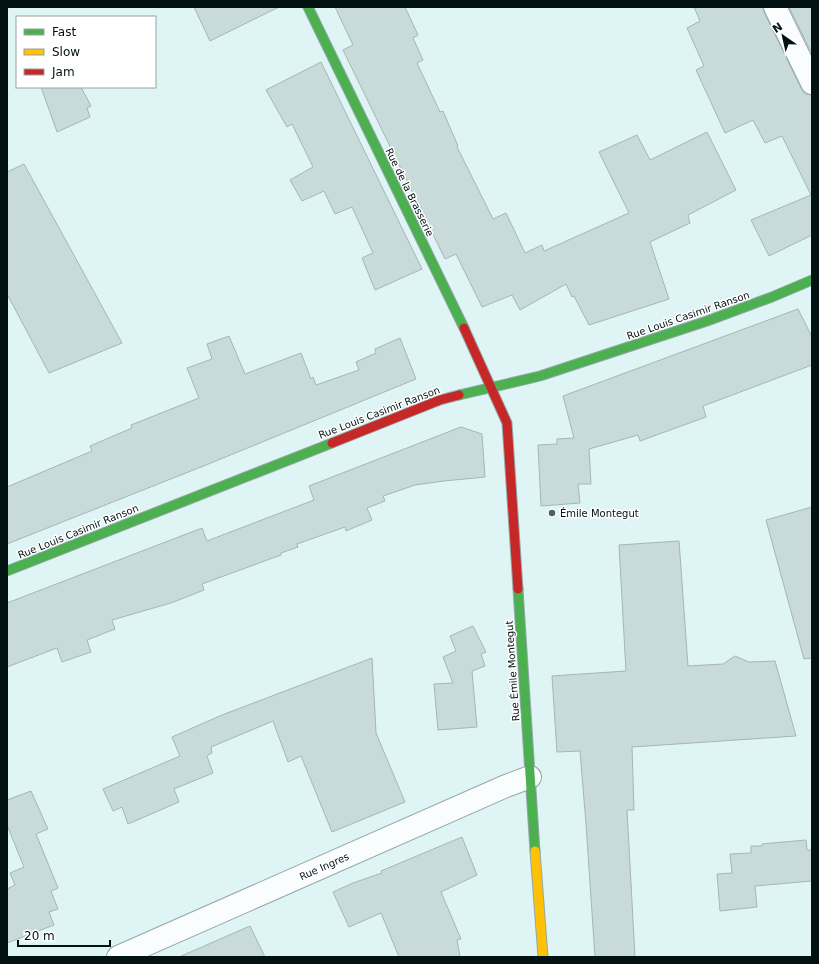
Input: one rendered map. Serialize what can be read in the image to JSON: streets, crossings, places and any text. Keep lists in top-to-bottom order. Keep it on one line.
{"streets":{"street":["Rue de la Brasserie","Rue Louis Casimir Ranson","Rue Émile Montegut","Rue Ingres"]},"crossings":[["Rue de la Brasserie","Rue Louis Casimir Ranson"],["Rue de la Brasserie","Rue Émile Montegut"],["Rue Louis Casimir Ranson","Rue Émile Montegut"],["Rue Émile Montegut","Rue Ingres"]],"places":["Émile Montegut"],"legend":["Fast","Slow","Jam"],"scale_bar":"20 m","north":"top left"}
